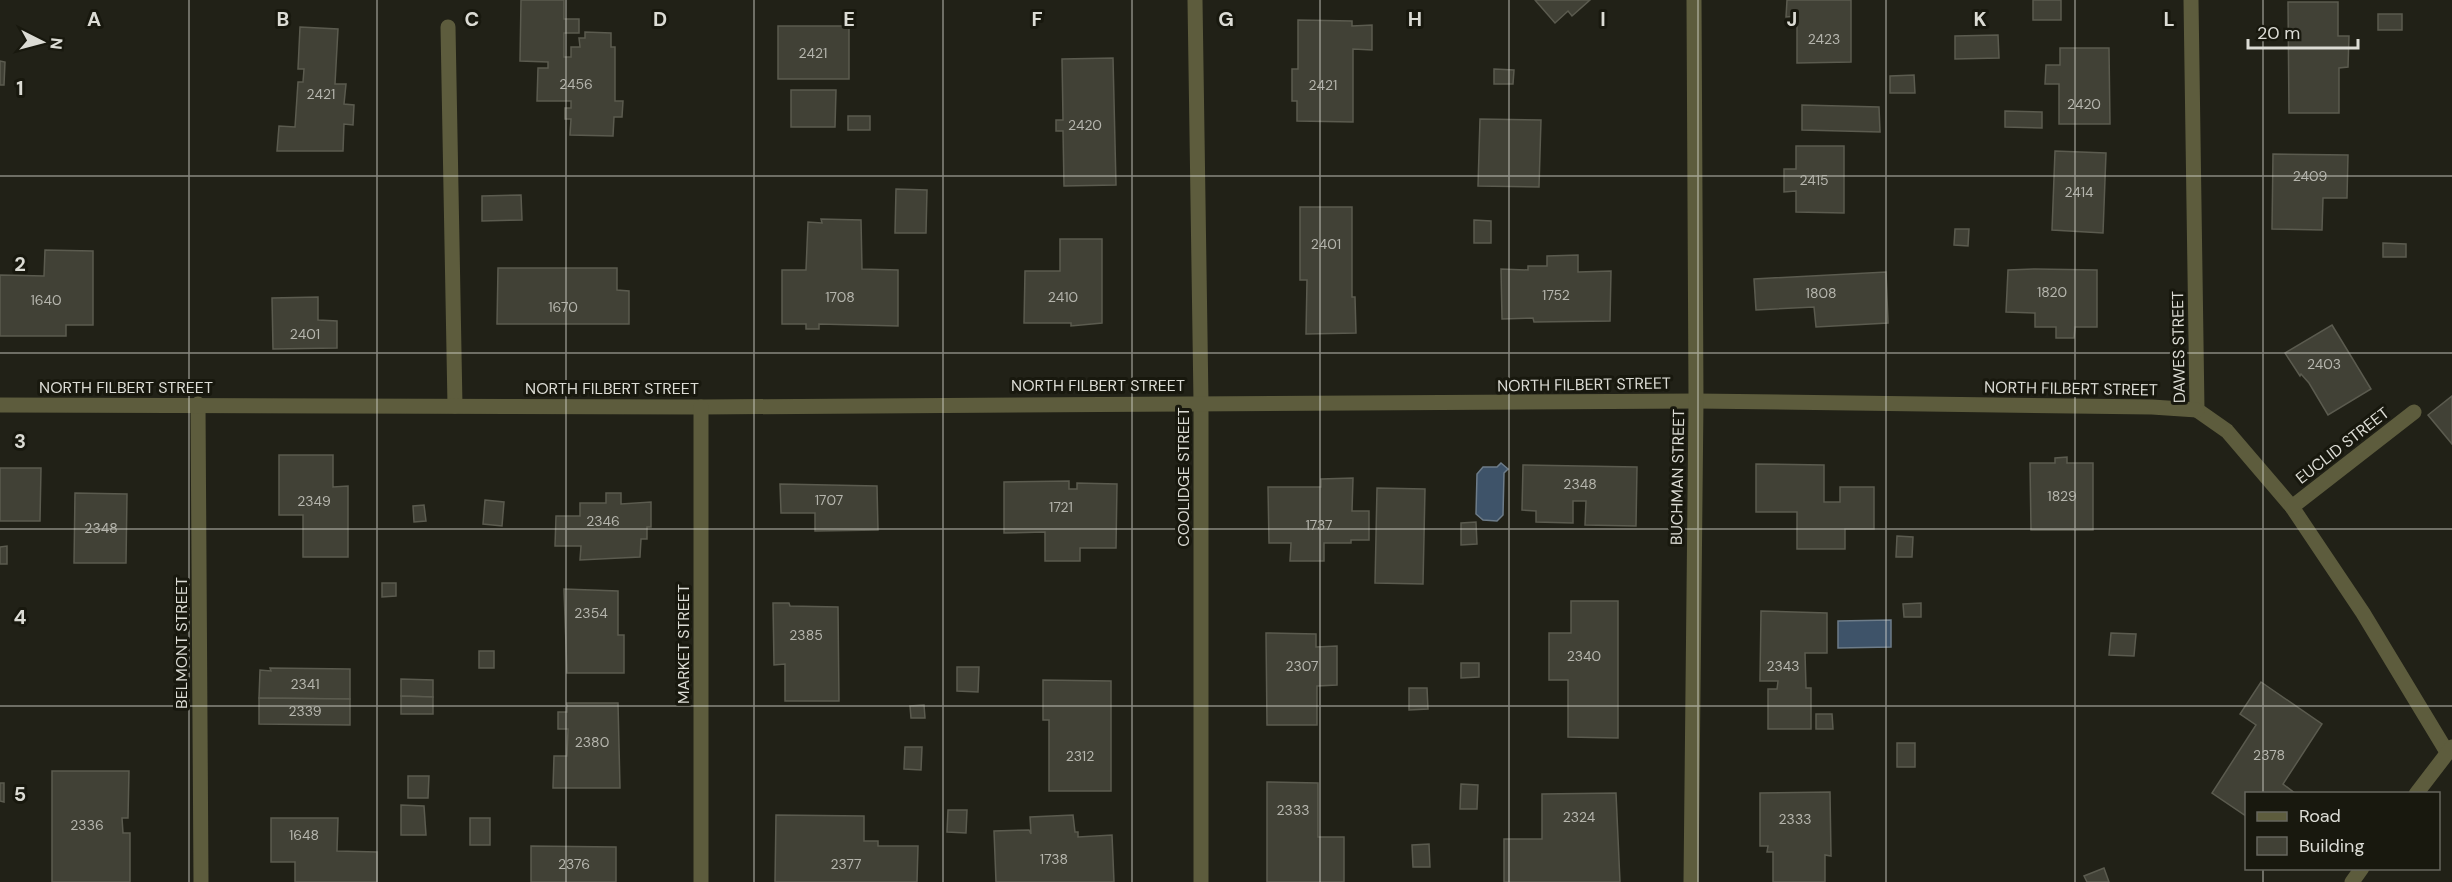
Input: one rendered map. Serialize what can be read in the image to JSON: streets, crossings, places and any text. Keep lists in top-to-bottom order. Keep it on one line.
{"streets":{"street":["DAWES STREET","NORTH FILBERT STREET","EUCLID STREET","COOLIDGE STREET","BUCHMAN STREET","BELMONT STREET","MARKET STREET"]},"crossings":[["DAWES STREET","NORTH FILBERT STREET"],["DAWES STREET","EUCLID STREET"],["NORTH FILBERT STREET","COOLIDGE STREET"],["NORTH FILBERT STREET","BUCHMAN STREET"],["NORTH FILBERT STREET","BELMONT STREET"],["NORTH FILBERT STREET","MARKET STREET"]],"house_numbers":["2423","2421","2456","2421","2421","2420","2420","2409","2415","2414","2401","1820","1808","1752","1708","2410","1640","1670","2401","2403","2348","1829","1707","2349","1721","2346","1737","2348","2354","2385","2340","2307","2343","2341","2339","2380","2378","2312","2333","2324","2333","2336","1648","1738","2376","2377"],"legend":["Road","Building"],"scale_bar":"20 m","north":"right","grid":{"columns":["A","B","C","D","E","F","G","H","I","J","K","L"],"rows":["1","2","3","4","5"]}}
